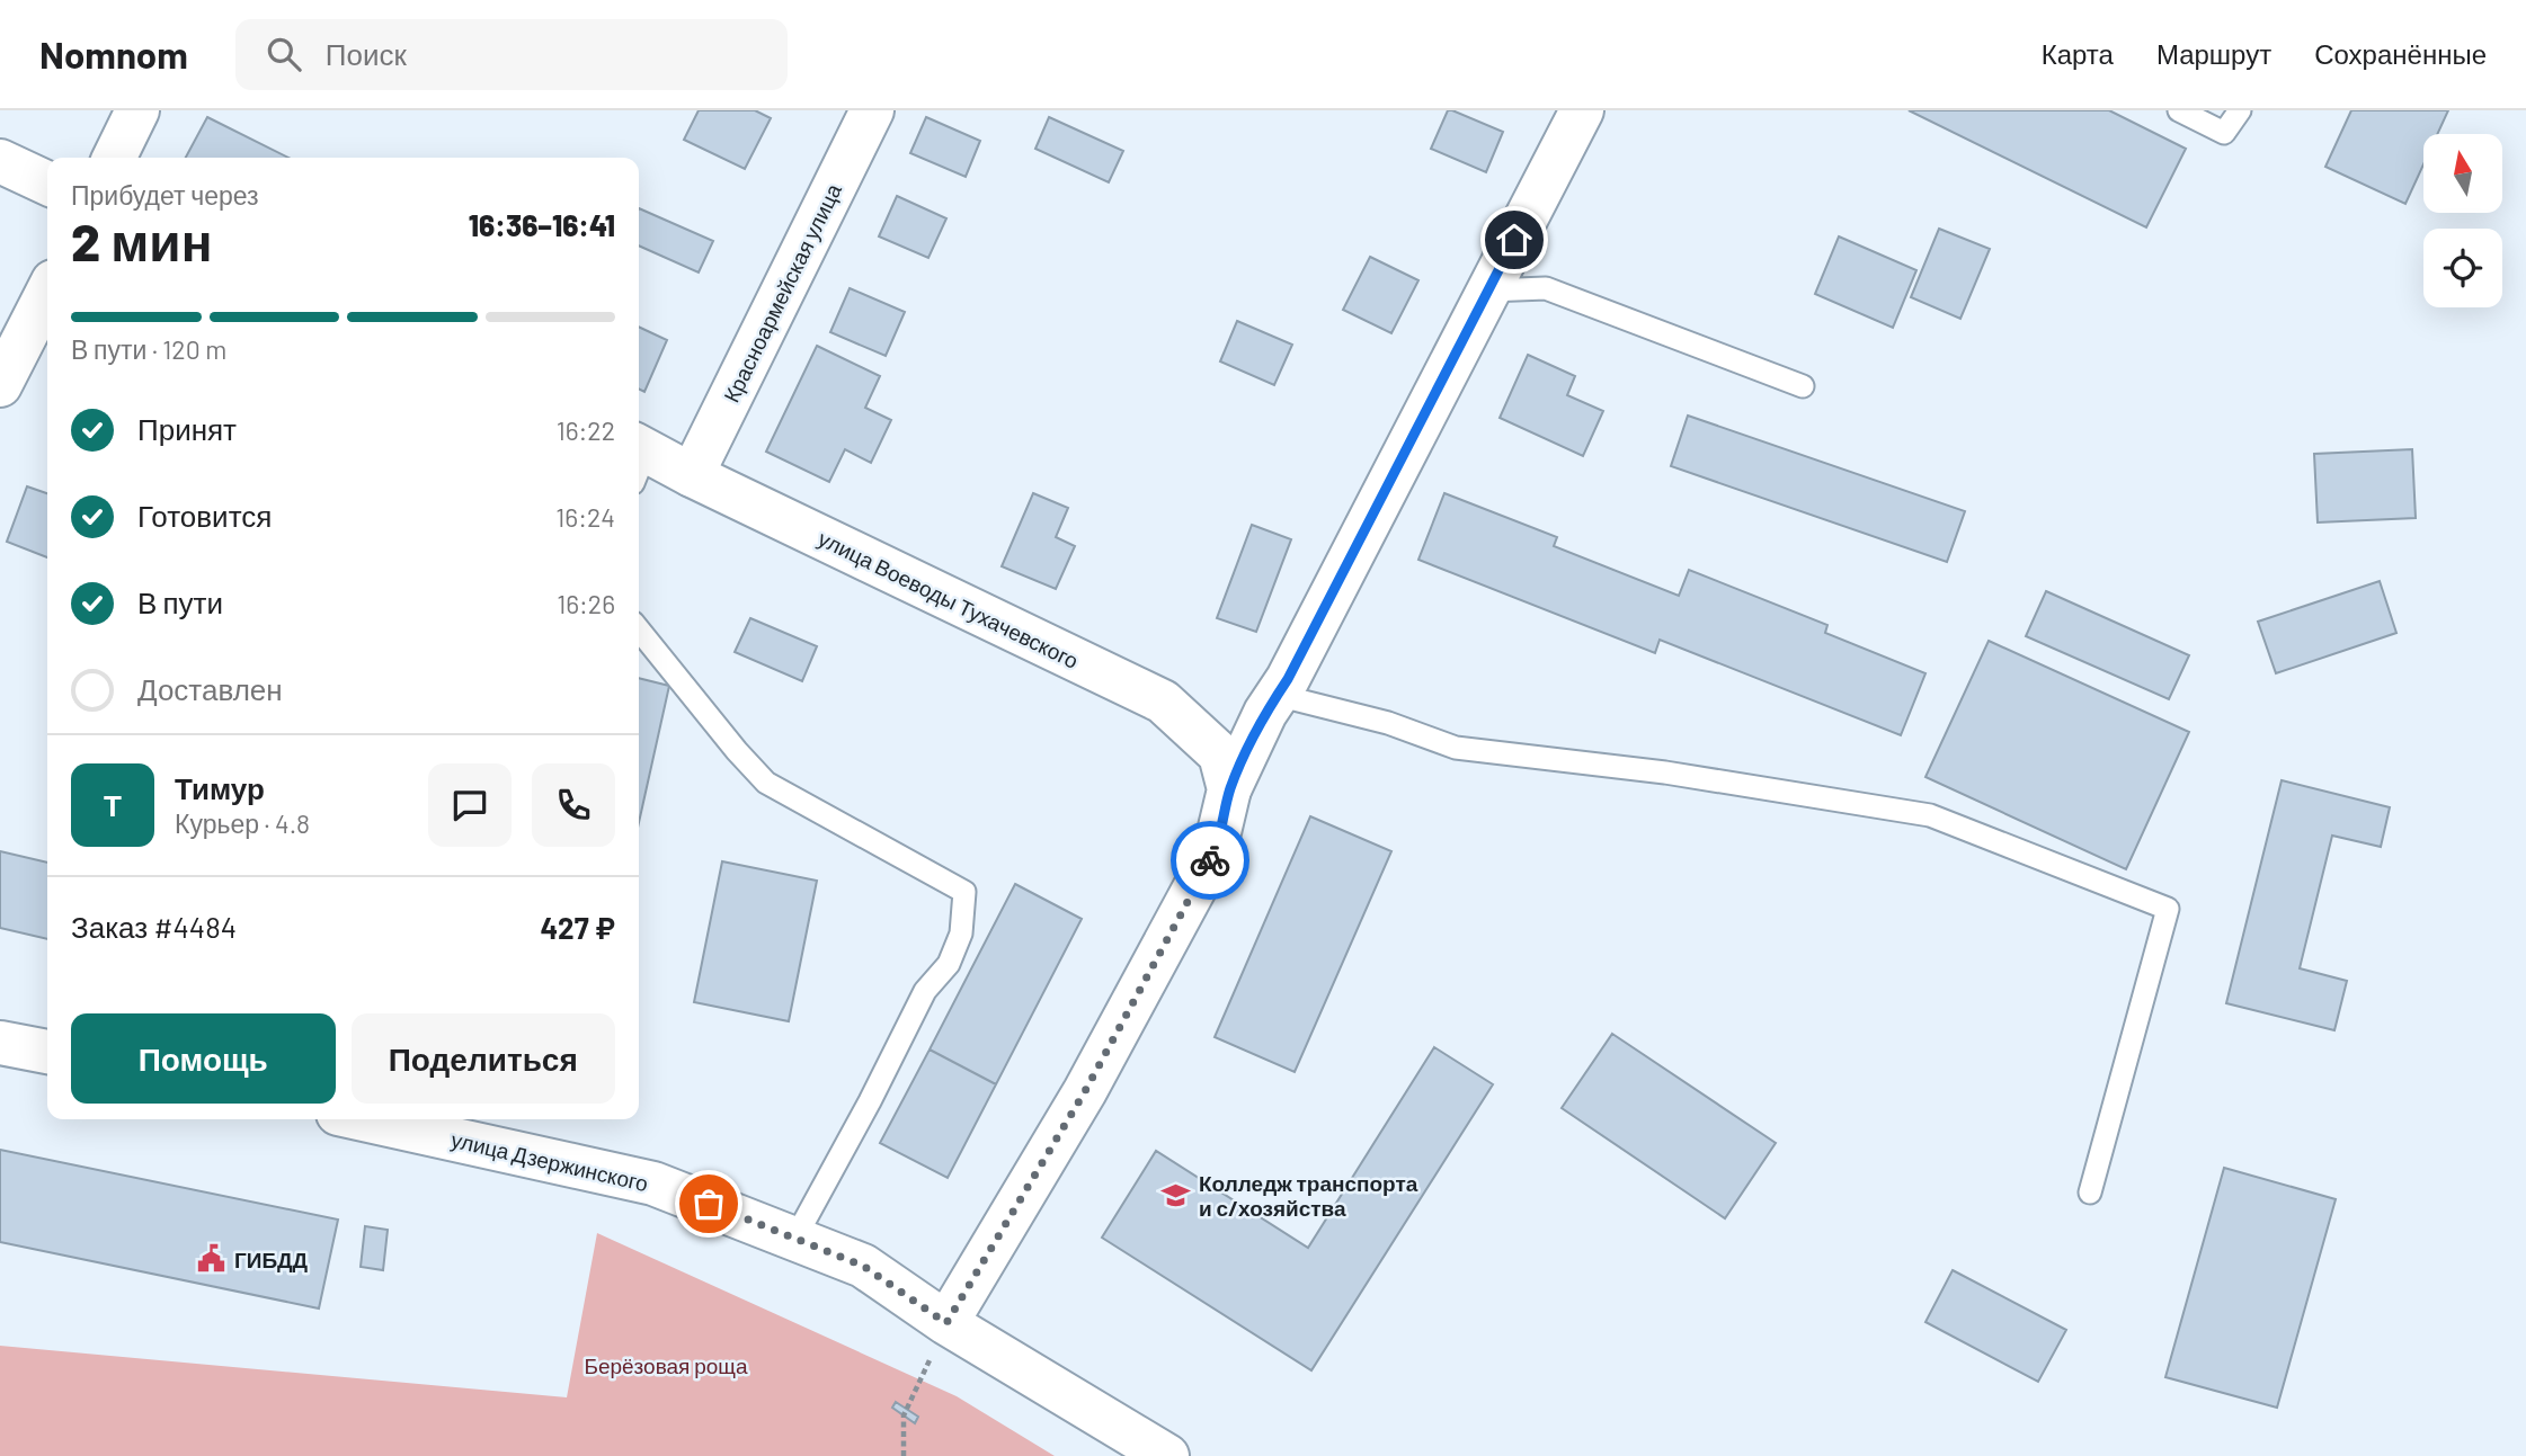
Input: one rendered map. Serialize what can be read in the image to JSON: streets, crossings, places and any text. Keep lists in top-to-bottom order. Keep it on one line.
{"streets":{"main road":["Красноармейская улица","улица Воеводы Тухачевского","улица Дзержинского"]},"crossings":[["Красноармейская улица","улица Воеводы Тухачевского"]],"parks":["Берёзовая роща"],"places":{"school or university":["Колледж транспорта и с/хозяйства"],"public building":["ГИБДД"]},"north":"top","page":{"header":"Nomnom","search":"Поиск","nav":["Карта","Маршрут","Сохранённые"],"heading":["2 мин","Прибудет через","16:36–16:41"],"panel":["Тимур","Курьер · 4.8","Заказ #4484","427 ₽"],"bar":"В пути · 120 m","list":[["Принят","16:22"],["Готовится","16:24"],["В пути","16:26"],"Доставлен"],"round":"Т","buttons":["Помощь","Поделиться"]}}
